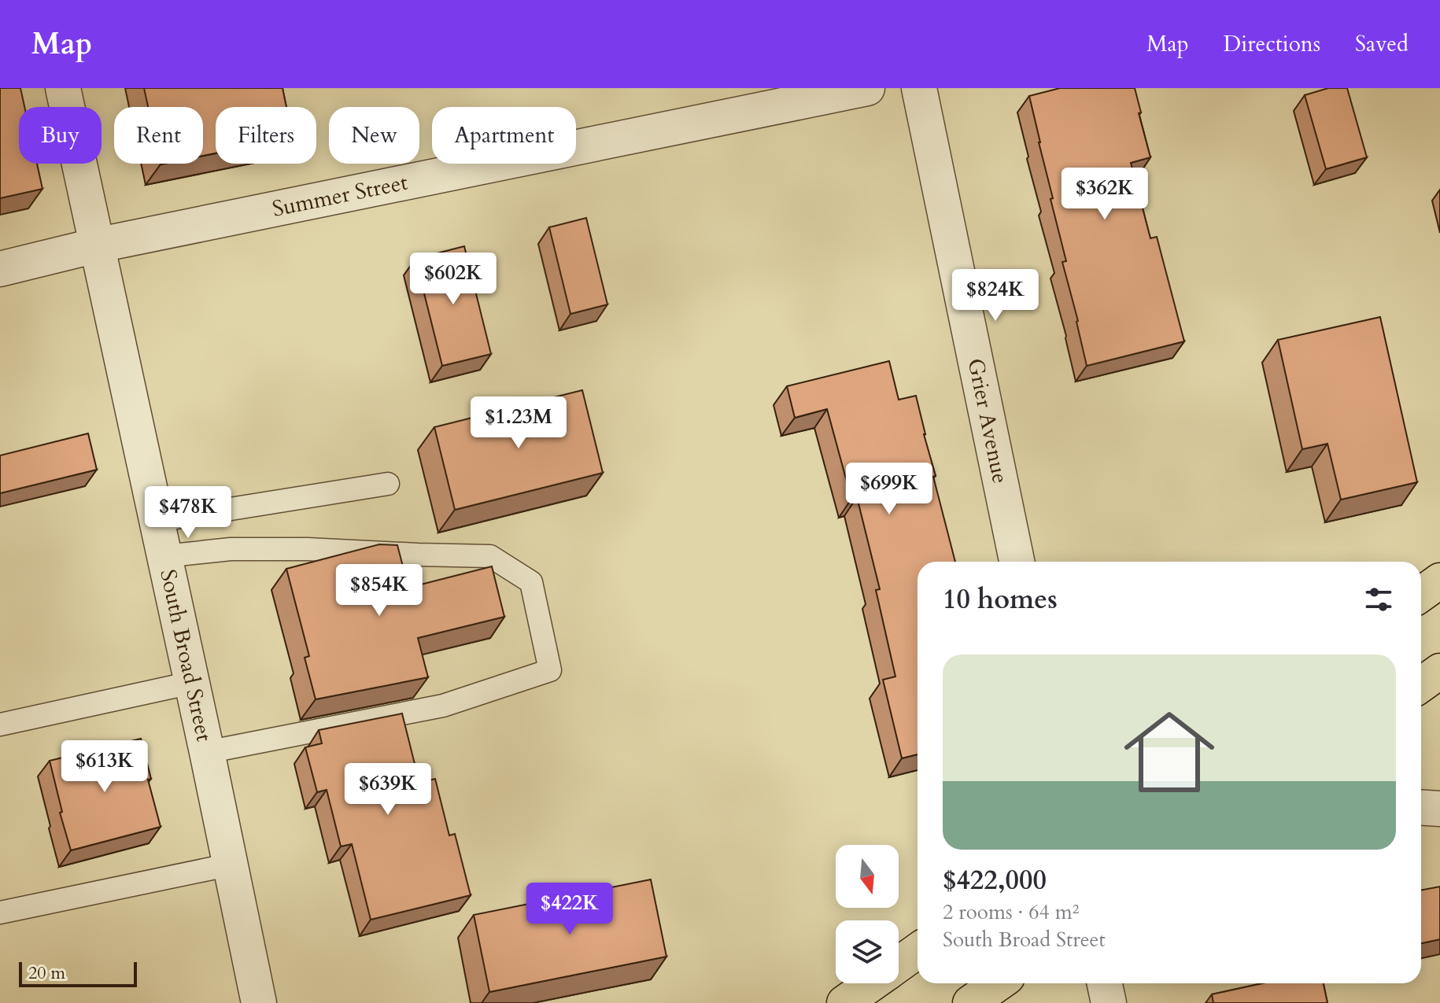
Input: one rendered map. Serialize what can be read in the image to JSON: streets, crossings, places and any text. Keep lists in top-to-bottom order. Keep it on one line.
{"streets":{"street":["Summer Street","Grier Avenue","South Broad Street"]},"crossings":[["Summer Street","South Broad Street"]],"scale_bar":"20 m","north":"bottom","page":{"header":"Map","nav":["Map","Directions","Saved"],"chip":["Buy","Rent","Filters","New","Apartment"],"price":["$362K","$602K","$824K","$1.23M","$699K","$478K","$854K","$613K","$639K","$422K"],"heading":"10 homes","list":[{"name":"$422,000","note":"2 rooms · 64 m² · South Broad Street"}],"scale":"20 m"}}
